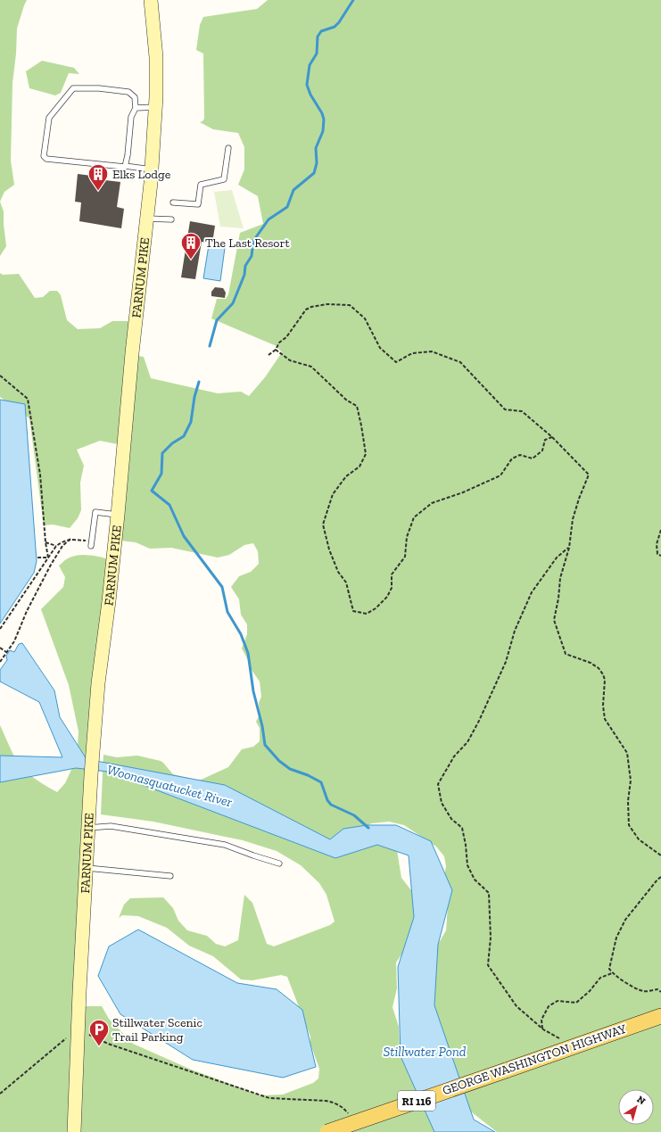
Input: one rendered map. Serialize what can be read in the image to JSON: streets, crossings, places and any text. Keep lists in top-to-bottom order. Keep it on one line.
{"streets":{"main road":["FARNUM PIKE","GEORGE WASHINGTON HIGHWAY","RI 116"]},"water":["Woonasquatucket River","Stillwater Pond"],"places":{"building":["Elks Lodge","The Last Resort"],"parking":["Stillwater Scenic Trail Parking"]},"north":"top right"}
